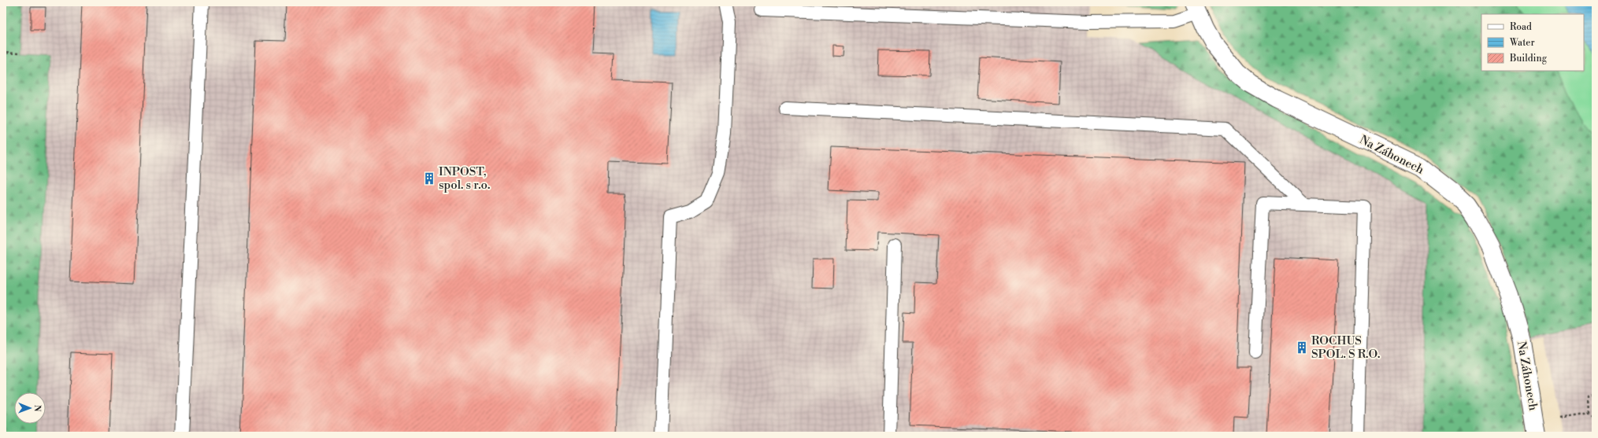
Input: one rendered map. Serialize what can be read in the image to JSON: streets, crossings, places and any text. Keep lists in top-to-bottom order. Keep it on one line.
{"streets":{"street":["Na Záhonech"]},"places":{"building":["INPOST, spol. s r.o.","ROCHUS SPOL. S R.O."]},"legend":["Road","Water","Building"],"north":"right"}
